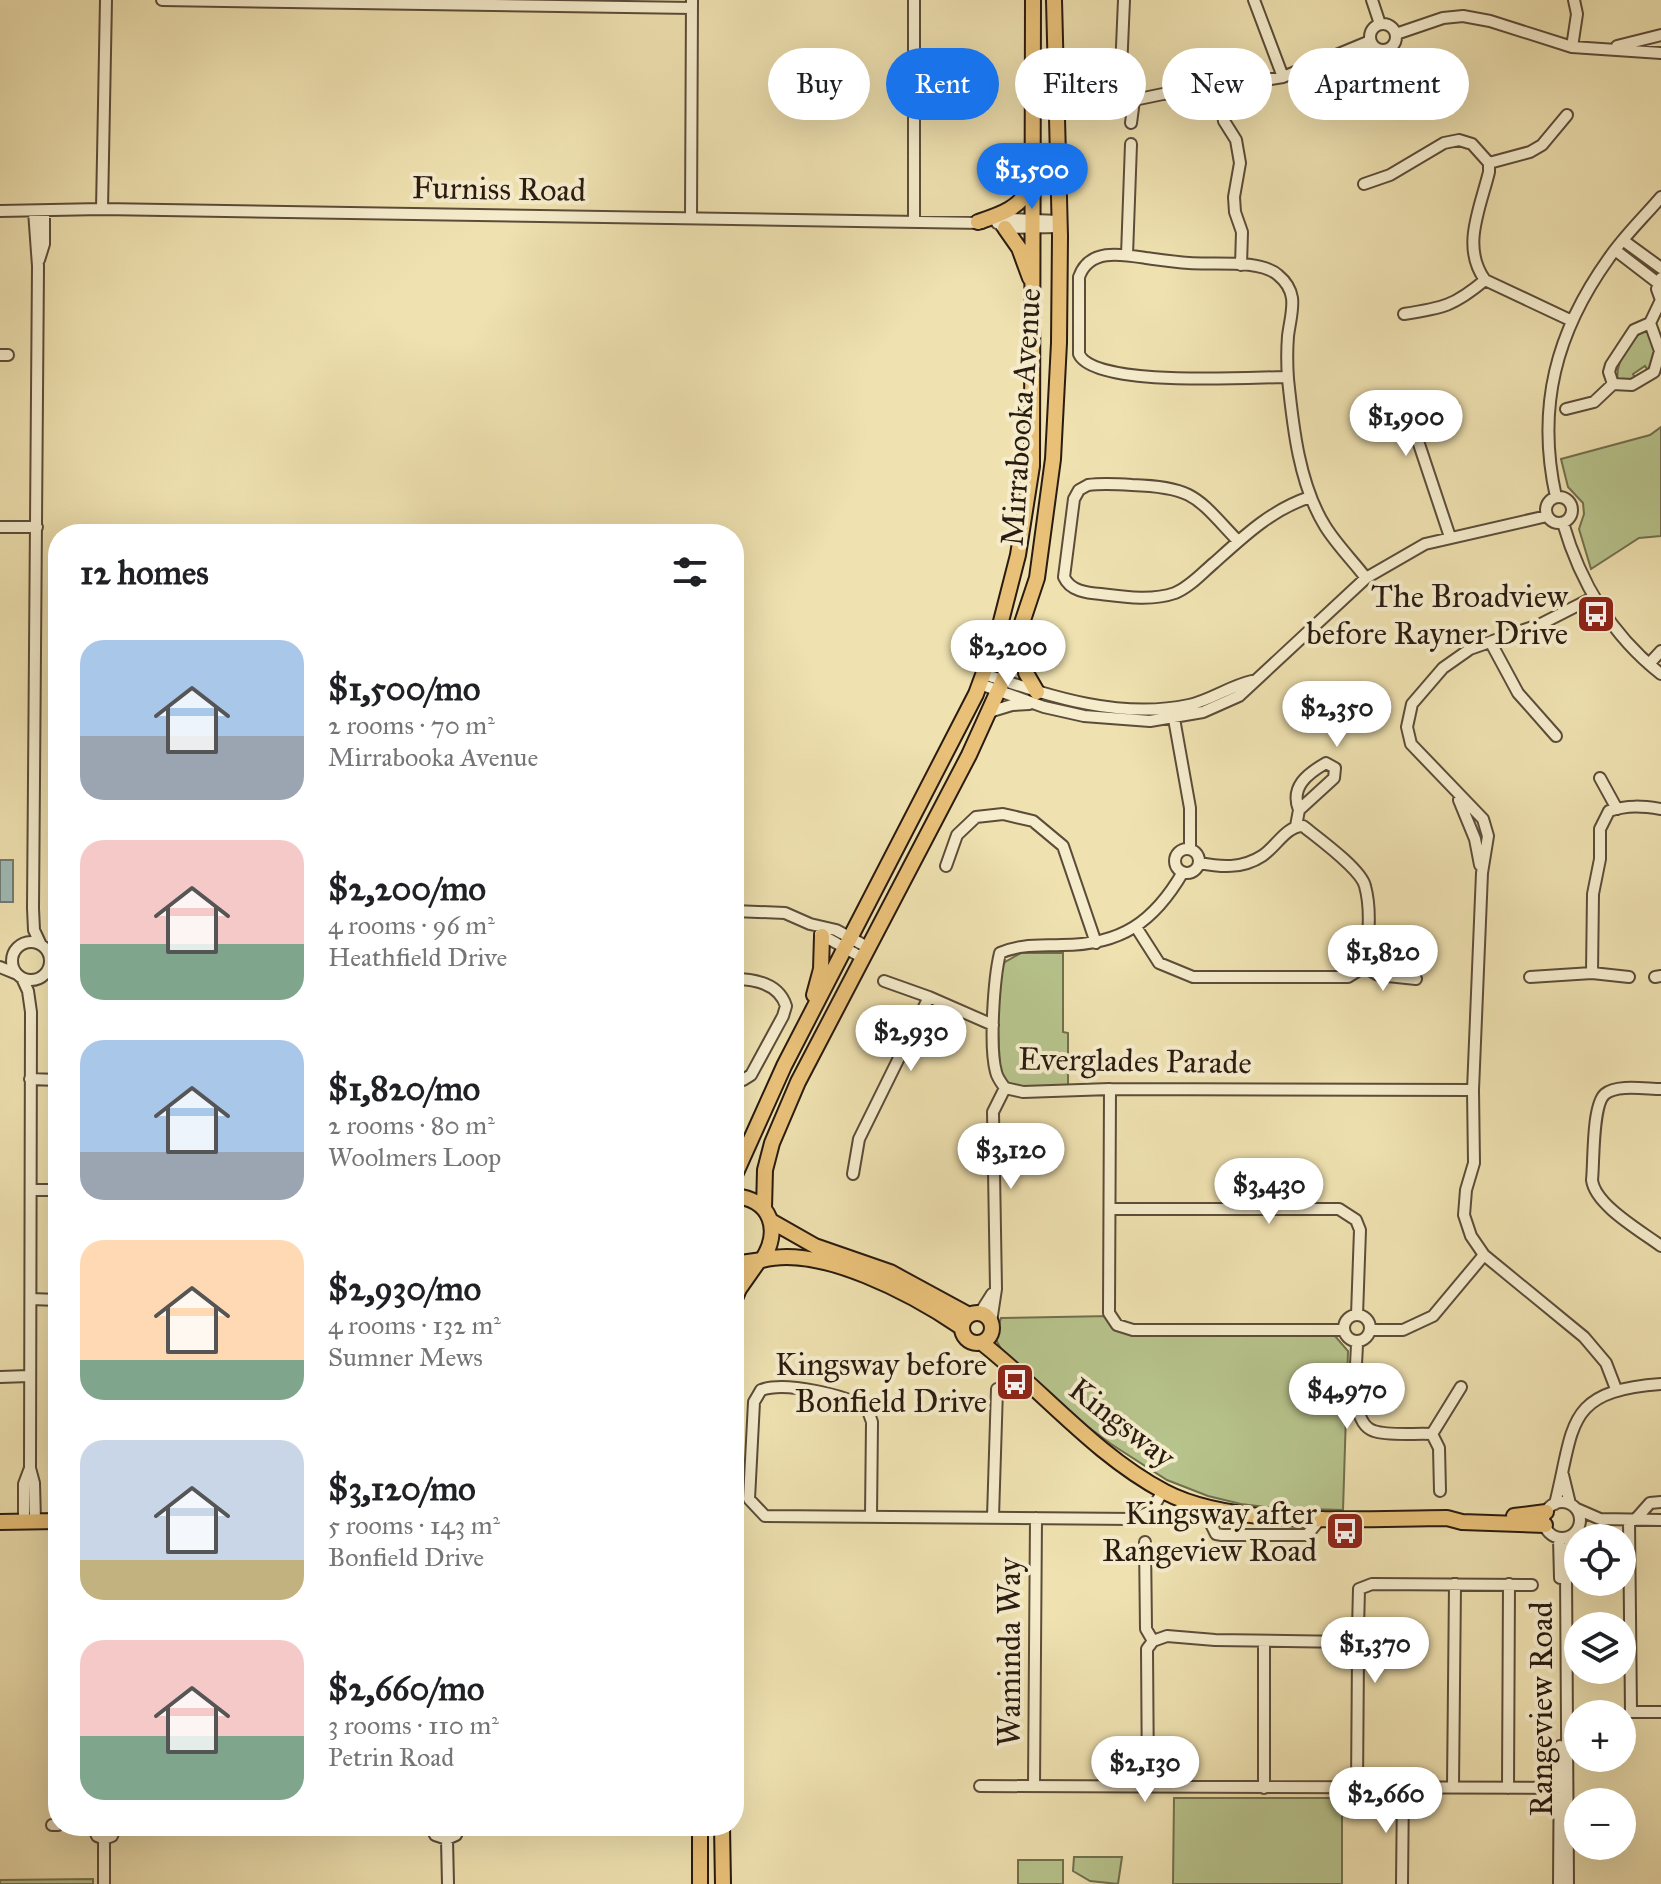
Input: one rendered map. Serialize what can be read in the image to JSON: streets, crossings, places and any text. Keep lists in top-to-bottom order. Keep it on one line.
{"streets":{"main road":["Mirrabooka Avenue","Kingsway"],"street":["Furniss Road","Everglades Parade","Waminda Way","Rangeview Road"]},"crossings":[["Furniss Road","Mirrabooka Avenue"],["Mirrabooka Avenue","Kingsway"]],"places":{"bus stop":["The Broadview before Rayner Drive","Kingsway before Bonfield Drive","Kingsway after Rangeview Road"]},"page":{"chip":["Buy","Rent","Filters","New","Apartment"],"price":["$1,500","$1,900","$2,200","$2,350","$1,820","$2,930","$3,120","$3,430","$4,970","$1,370","$2,130","$2,660"],"heading":"12 homes","list":[{"name":"$1,500/mo","note":"2 rooms · 70 m² · Mirrabooka Avenue"},{"name":"$2,200/mo","note":"4 rooms · 96 m² · Heathfield Drive"},{"name":"$1,820/mo","note":"2 rooms · 80 m² · Woolmers Loop"},{"name":"$2,930/mo","note":"4 rooms · 132 m² · Sumner Mews"},{"name":"$3,120/mo","note":"5 rooms · 143 m² · Bonfield Drive"},{"name":"$2,660/mo","note":"3 rooms · 110 m² · Petrin Road"}],"map_buttons":["+","−"]}}
